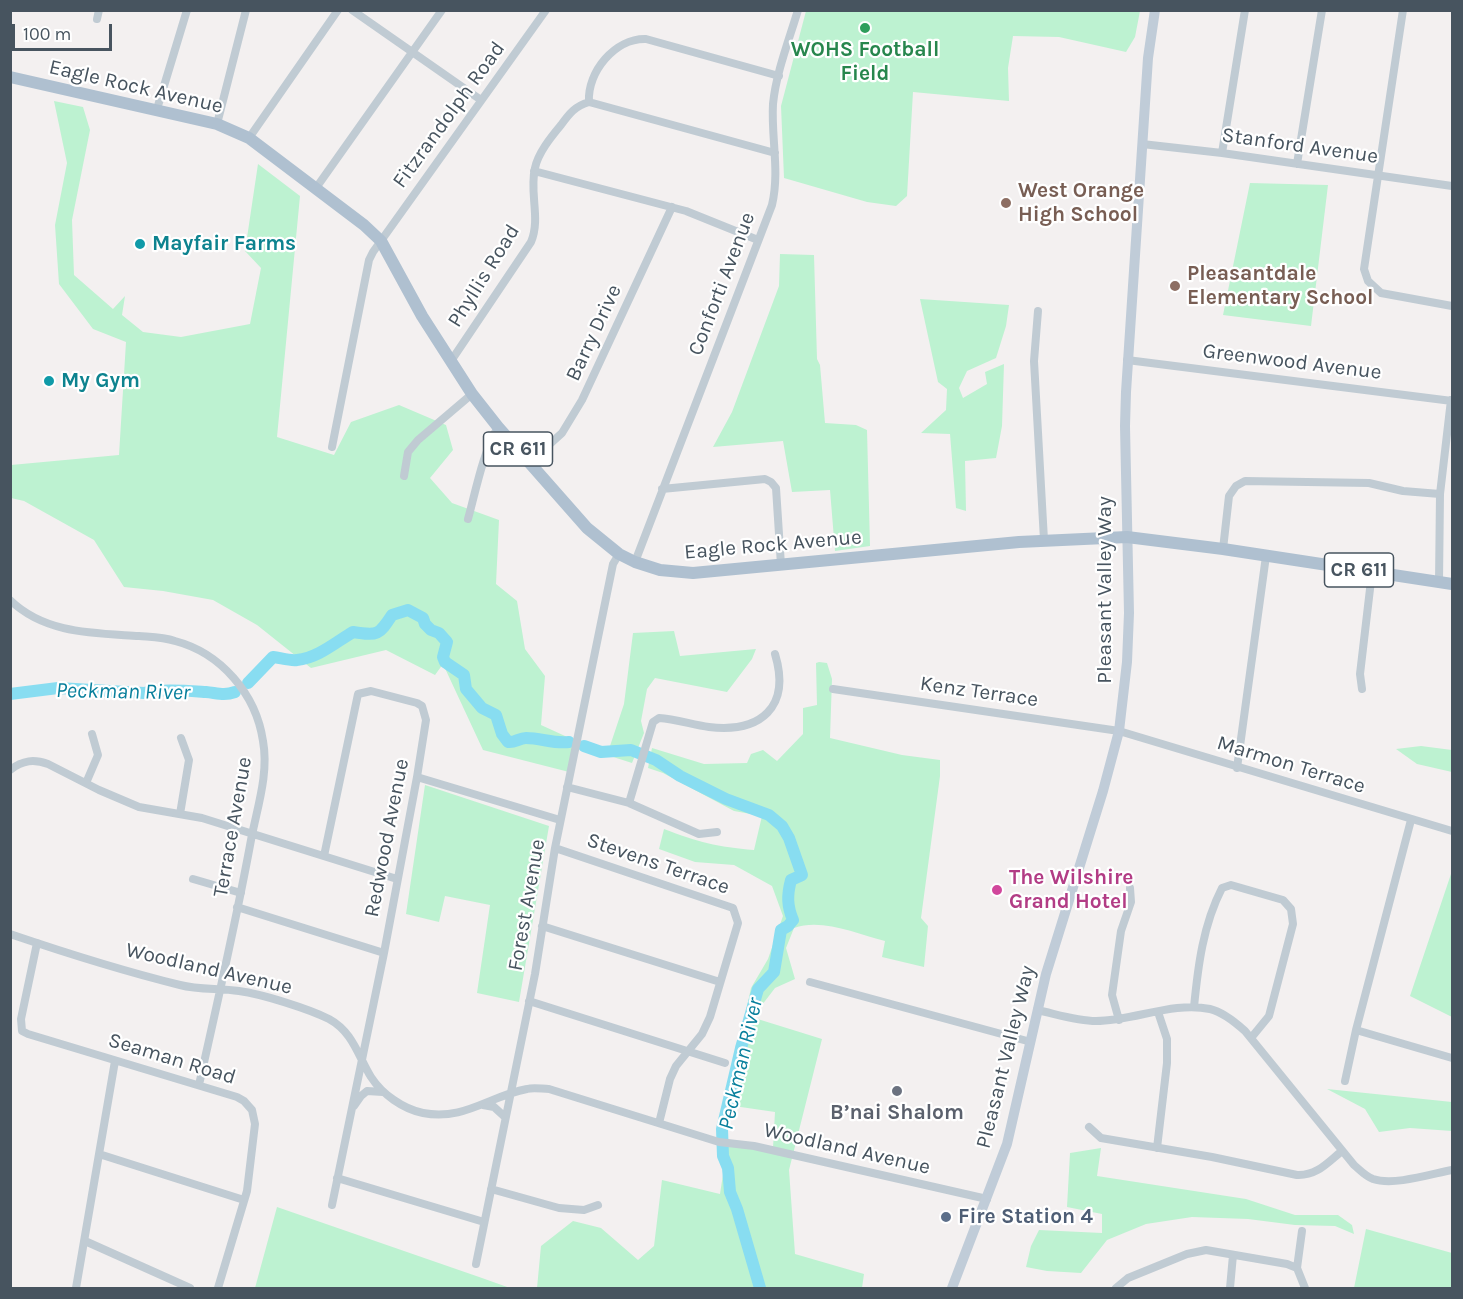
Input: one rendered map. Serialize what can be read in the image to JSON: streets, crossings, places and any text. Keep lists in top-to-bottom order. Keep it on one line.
{"streets":{"main road":["Eagle Rock Avenue","CR 611","Pleasant Valley Way"],"street":["Fitzrandolph Road","Stanford Avenue","Phyllis Road","Conforti Avenue","Barry Drive","Greenwood Avenue","Kenz Terrace","Marmon Terrace","Terrace Avenue","Redwood Avenue","Stevens Terrace","Forest Avenue","Woodland Avenue","Seaman Road"]},"crossings":[["Eagle Rock Avenue","Fitzrandolph Road"],["Eagle Rock Avenue","Phyllis Road"],["Eagle Rock Avenue","Conforti Avenue"],["Eagle Rock Avenue","Barry Drive"],["Eagle Rock Avenue","Pleasant Valley Way"],["Eagle Rock Avenue","Forest Avenue"],["Stanford Avenue","Pleasant Valley Way"],["Greenwood Avenue","Pleasant Valley Way"],["Pleasant Valley Way","Kenz Terrace"],["Pleasant Valley Way","Marmon Terrace"],["Pleasant Valley Way","Woodland Avenue"],["Kenz Terrace","Marmon Terrace"],["Terrace Avenue","Woodland Avenue"],["Terrace Avenue","Seaman Road"],["Redwood Avenue","Woodland Avenue"],["Stevens Terrace","Forest Avenue"],["Stevens Terrace","Woodland Avenue"],["Forest Avenue","Woodland Avenue"],["Woodland Avenue","Seaman Road"]],"water":["Peckman River"],"places":["WOHS Football Field","West Orange High School","Mayfair Farms","Pleasantdale Elementary School","My Gym","The Wilshire Grand Hotel","B’nai Shalom","Fire Station 4"],"scale_bar":"100 m"}
